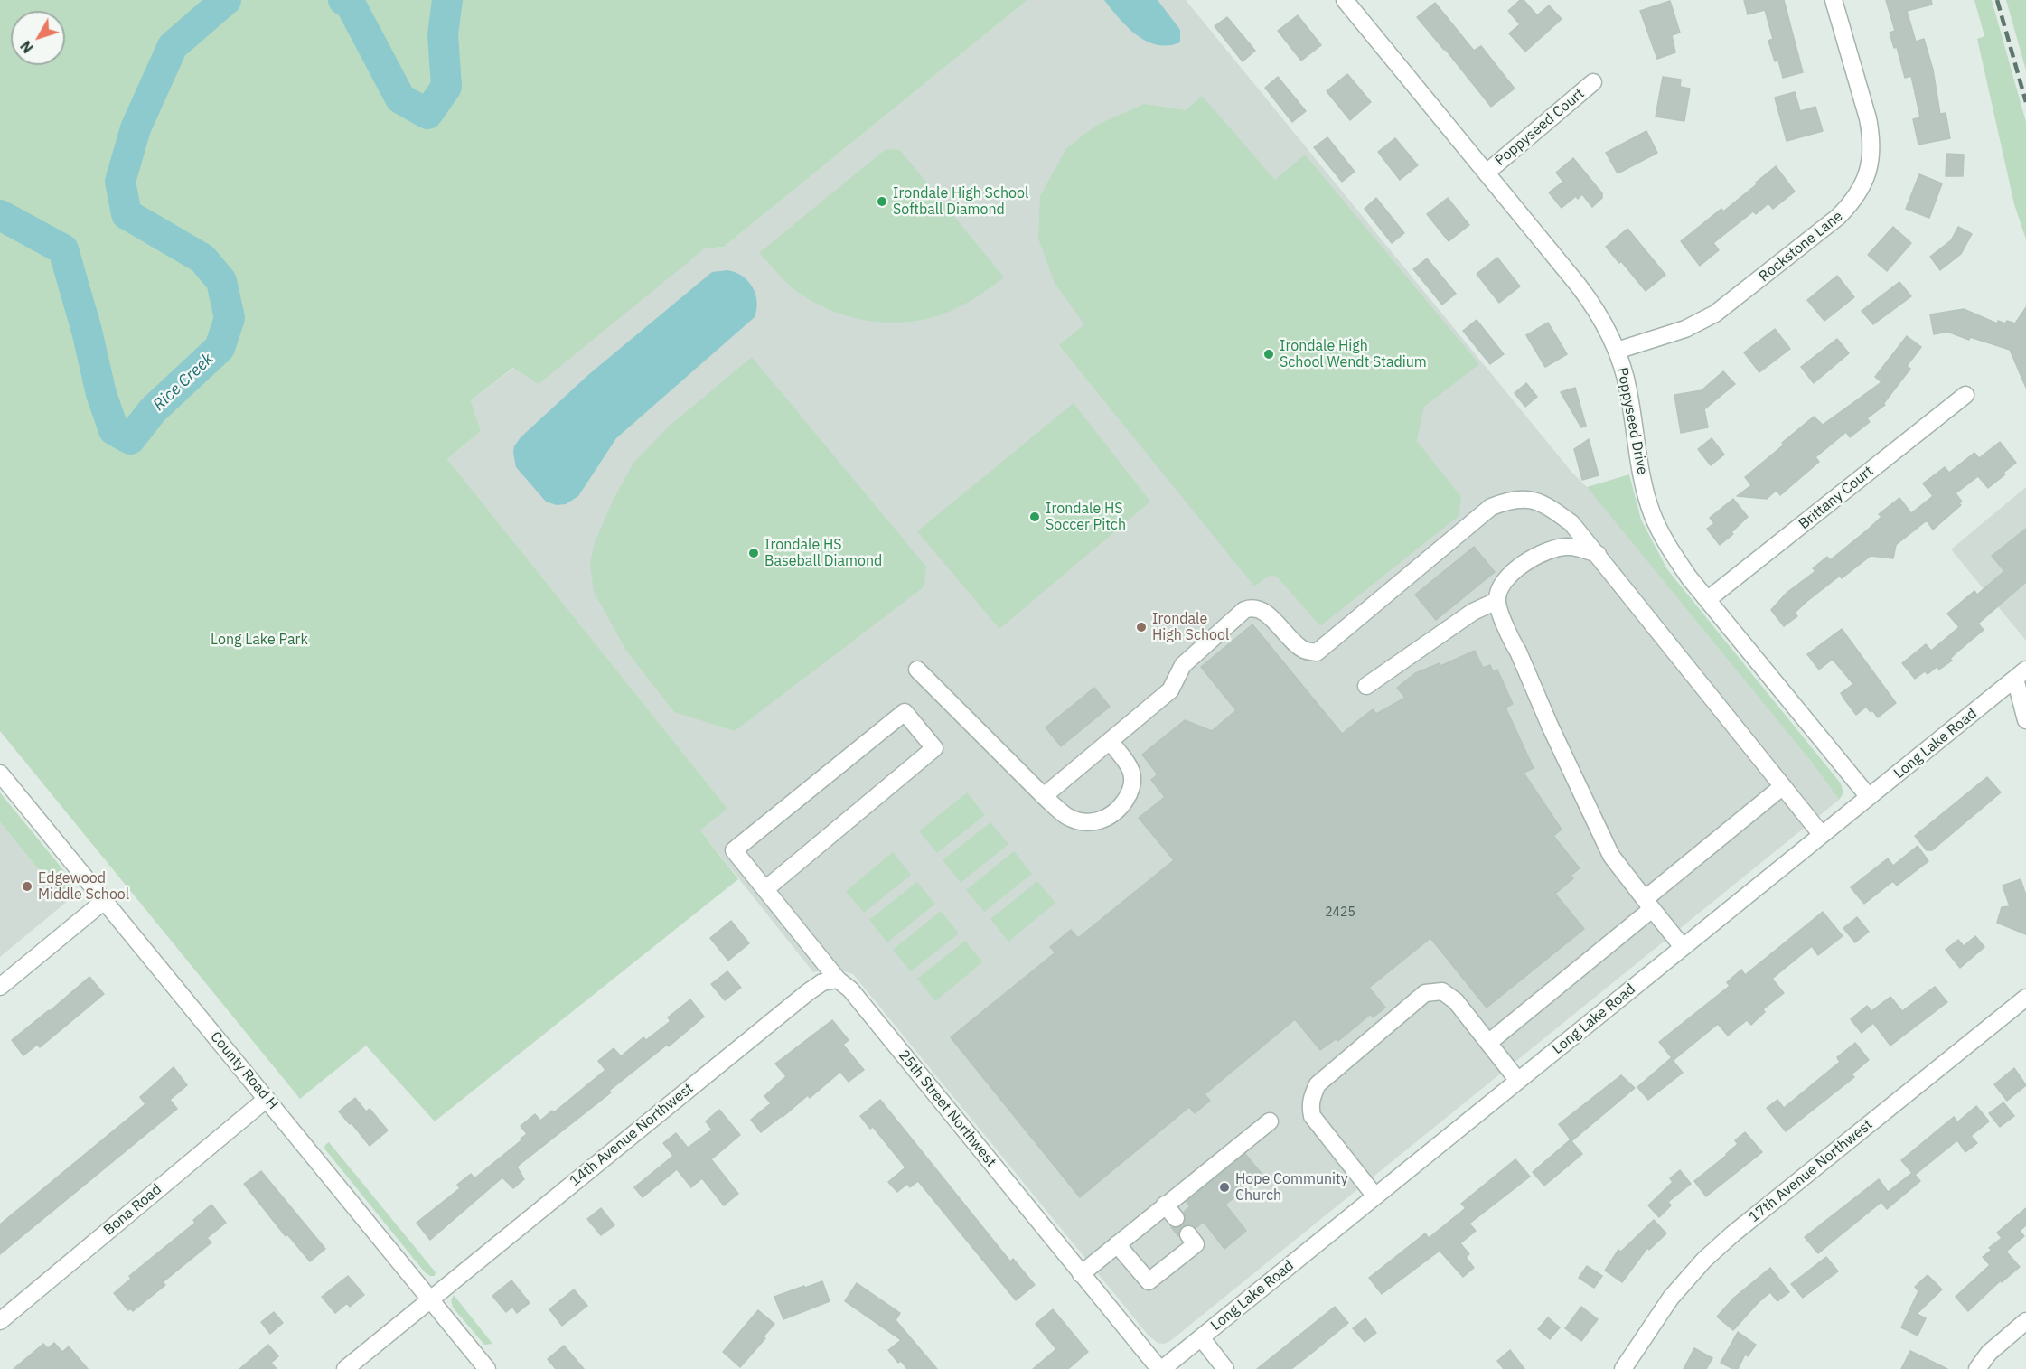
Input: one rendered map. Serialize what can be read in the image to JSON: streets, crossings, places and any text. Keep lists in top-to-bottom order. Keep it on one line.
{"streets":{"street":["Poppyseed Court","Rockstone Lane","Poppyseed Drive","Brittany Court","Long Lake Road","County Road H","25th Street Northwest","14th Avenue Northwest","17th Avenue Northwest","Bona Road"]},"crossings":[["Poppyseed Court","Poppyseed Drive"],["Rockstone Lane","Poppyseed Drive"],["Poppyseed Drive","Brittany Court"],["Poppyseed Drive","Long Lake Road"],["Long Lake Road","25th Street Northwest"],["County Road H","14th Avenue Northwest"],["County Road H","Bona Road"],["25th Street Northwest","14th Avenue Northwest"]],"water":["Rice Creek"],"parks":["Long Lake Park"],"places":["Irondale High School Softball Diamond","Irondale High School Wendt Stadium","Irondale HS Soccer Pitch","Irondale HS Baseball Diamond","Irondale High School","Edgewood Middle School","Hope Community Church"],"house_numbers":["2425"],"north":"bottom left"}
